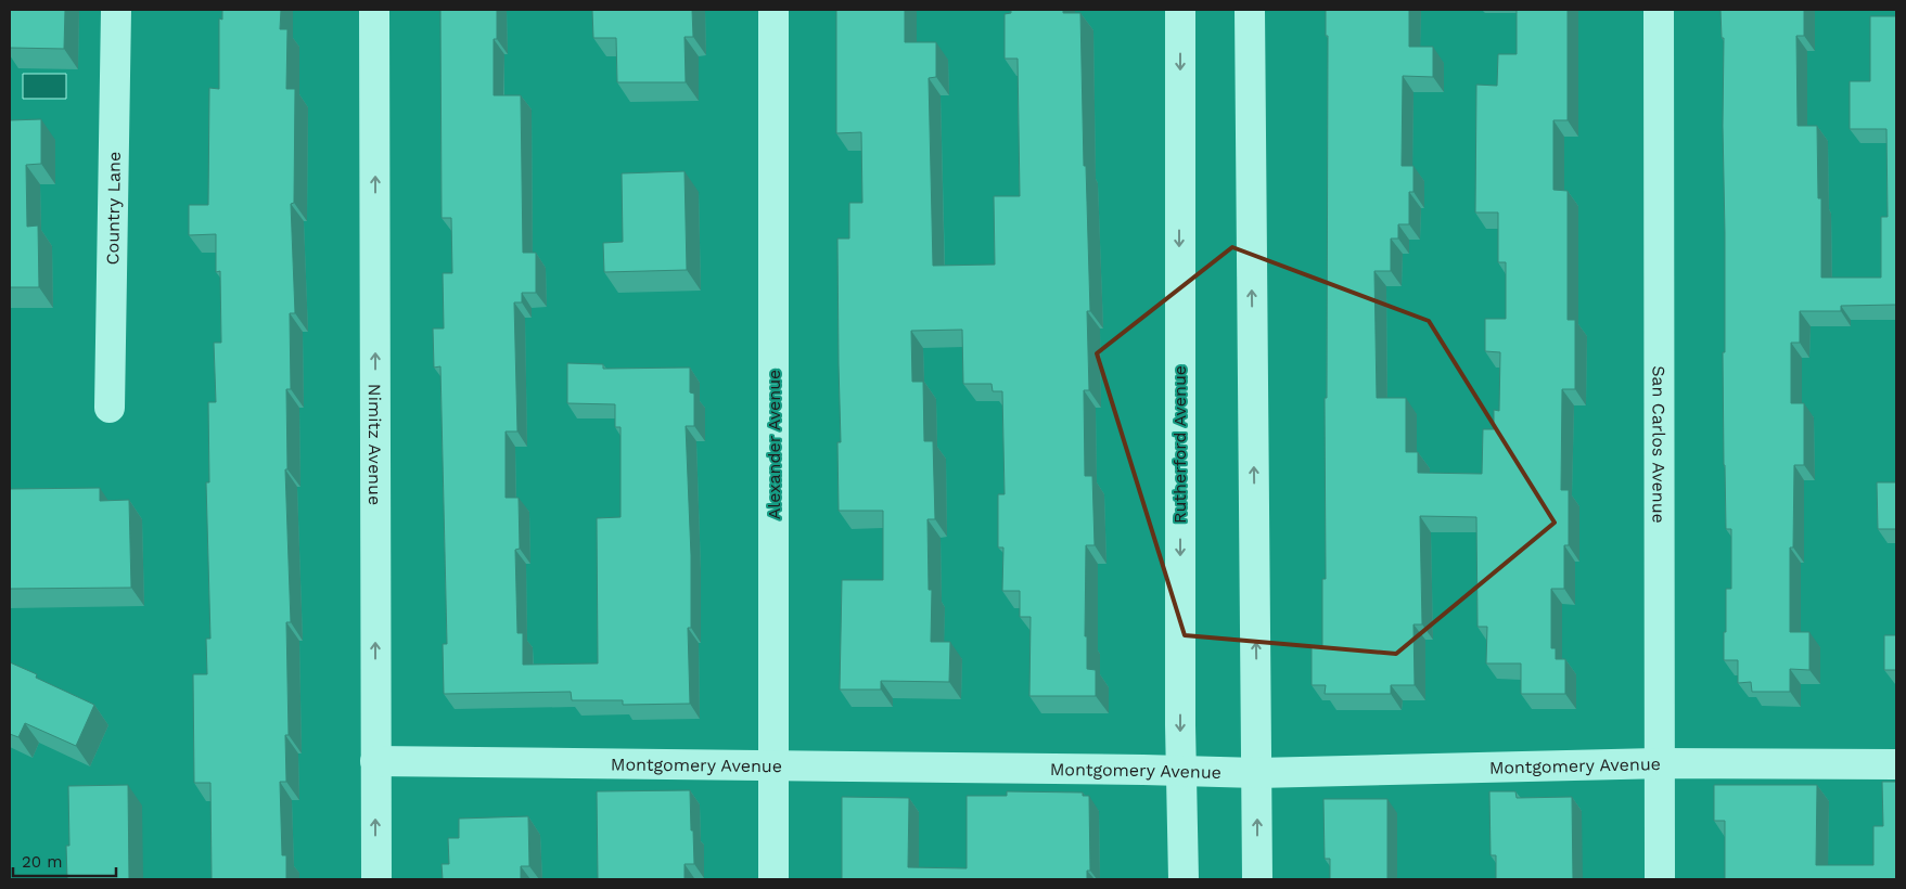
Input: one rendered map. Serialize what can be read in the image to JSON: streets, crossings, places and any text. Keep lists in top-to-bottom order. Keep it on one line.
{"streets":{"street":["Country Lane","Nimitz Avenue","Alexander Avenue","Rutherford Avenue","San Carlos Avenue","Montgomery Avenue"]},"crossings":[["Nimitz Avenue","Montgomery Avenue"],["Alexander Avenue","Montgomery Avenue"],["Rutherford Avenue","Montgomery Avenue"],["San Carlos Avenue","Montgomery Avenue"]],"one_way":["Nimitz Avenue"],"scale_bar":"20 m"}
